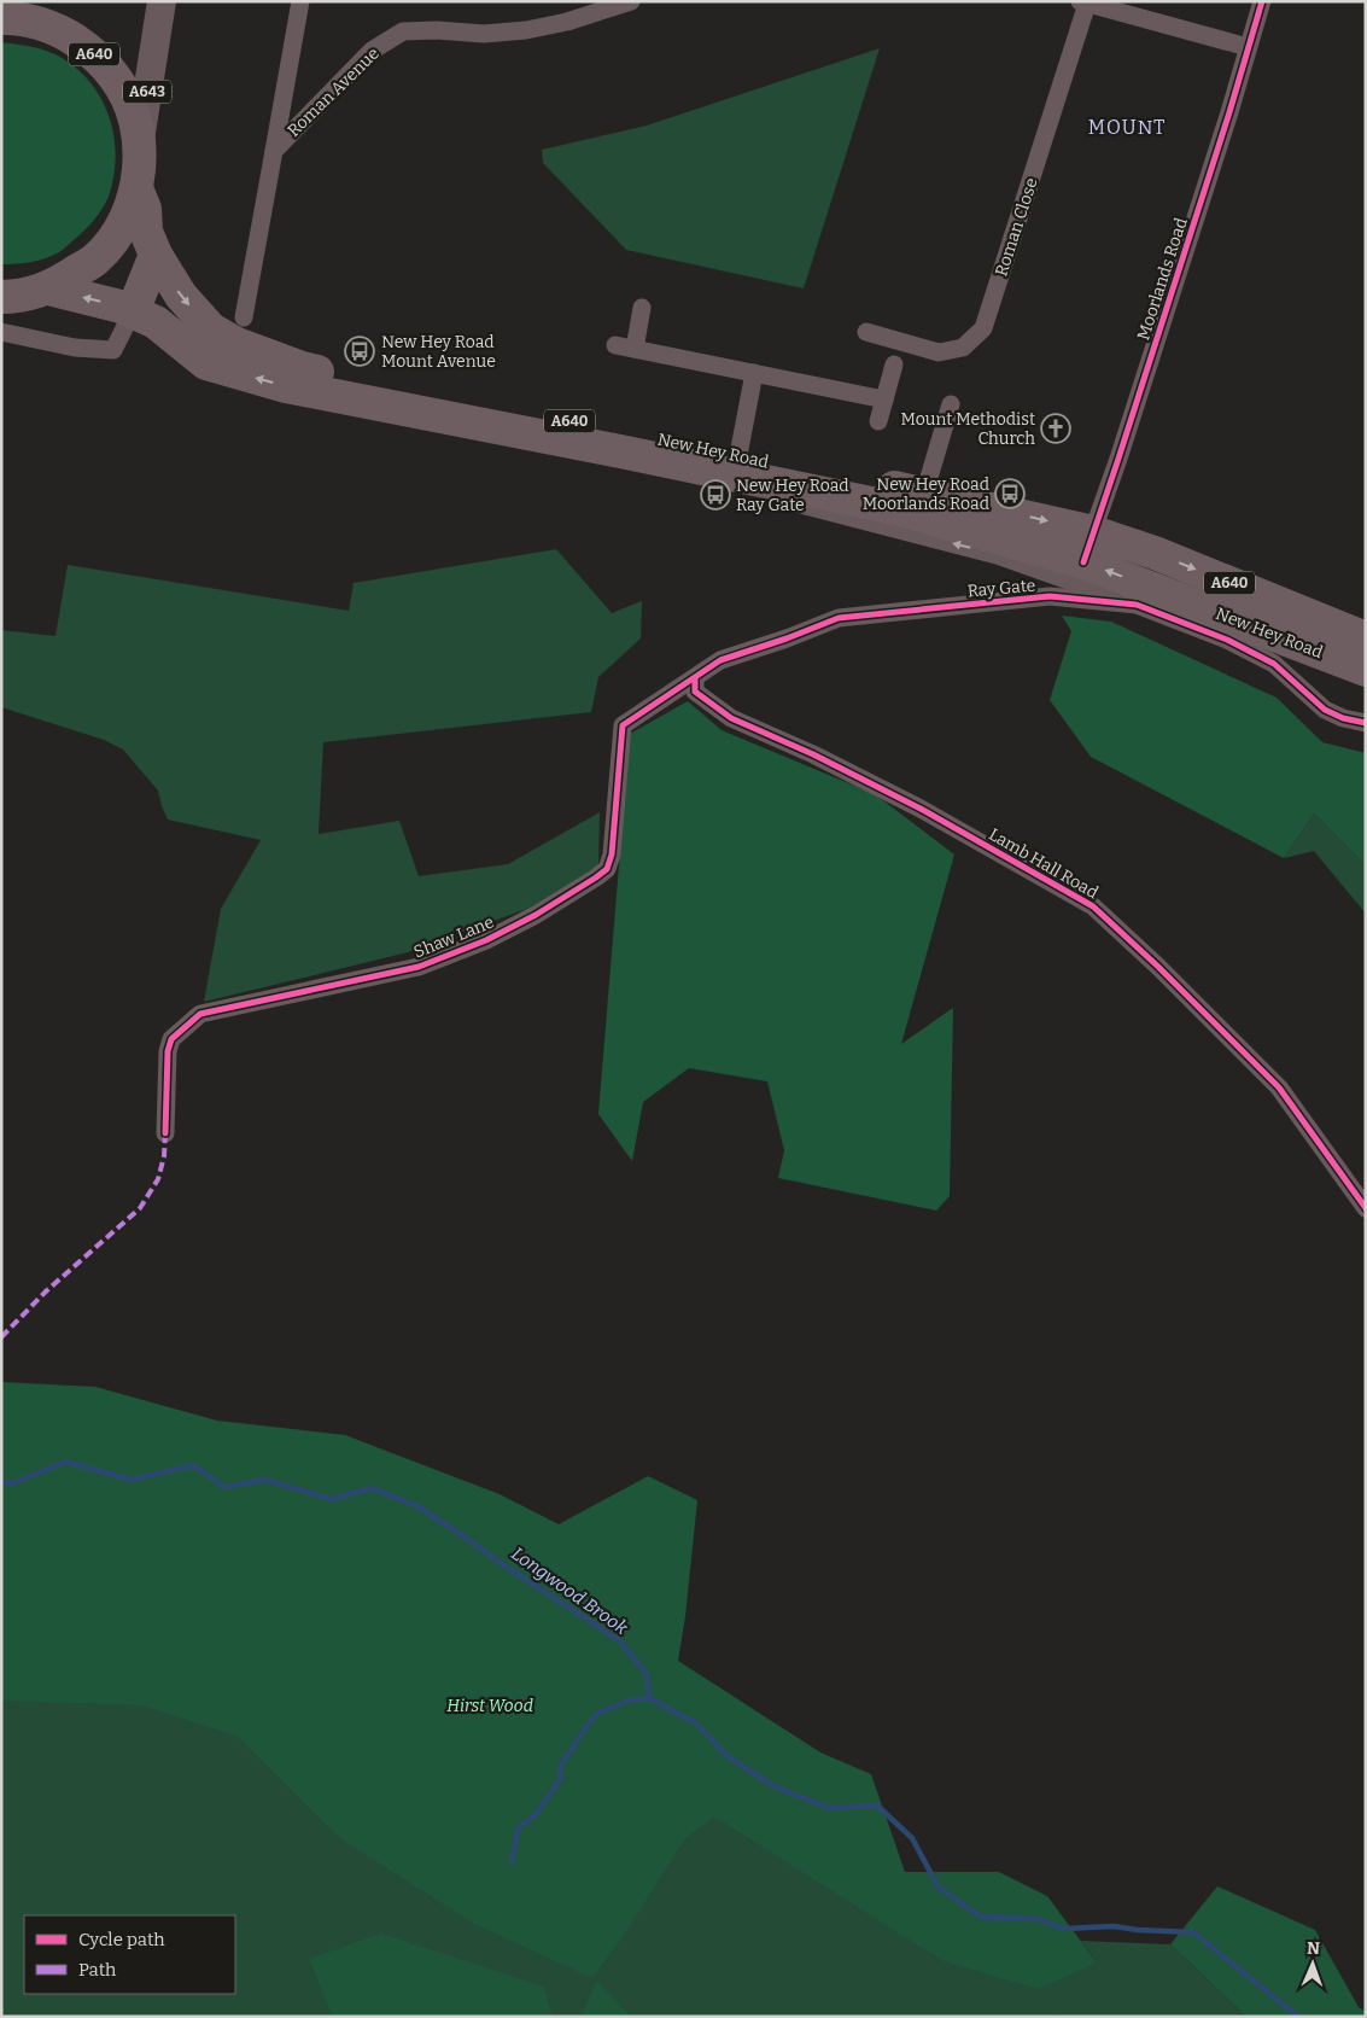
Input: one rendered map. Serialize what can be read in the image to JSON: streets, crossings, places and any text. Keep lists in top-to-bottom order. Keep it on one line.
{"streets":{"highway":["A640","New Hey Road"],"main road":["A643"],"street":["Roman Avenue","Roman Close","Moorlands Road","Ray Gate","Lamb Hall Road","Shaw Lane"]},"crossings":[["A640","A643"],["A640","New Hey Road"],["Moorlands Road","New Hey Road"],["New Hey Road","Ray Gate"],["Ray Gate","Lamb Hall Road"],["Ray Gate","Shaw Lane"],["Lamb Hall Road","Shaw Lane"]],"districts":["MOUNT"],"water":["Longwood Brook"],"parks":["Hirst Wood"],"places":{"bus stop":["New Hey Road Mount Avenue","New Hey Road Moorlands Road","New Hey Road Ray Gate"],"church":["Mount Methodist Church"]},"legend":["Cycle path","Path"],"north":"top"}
